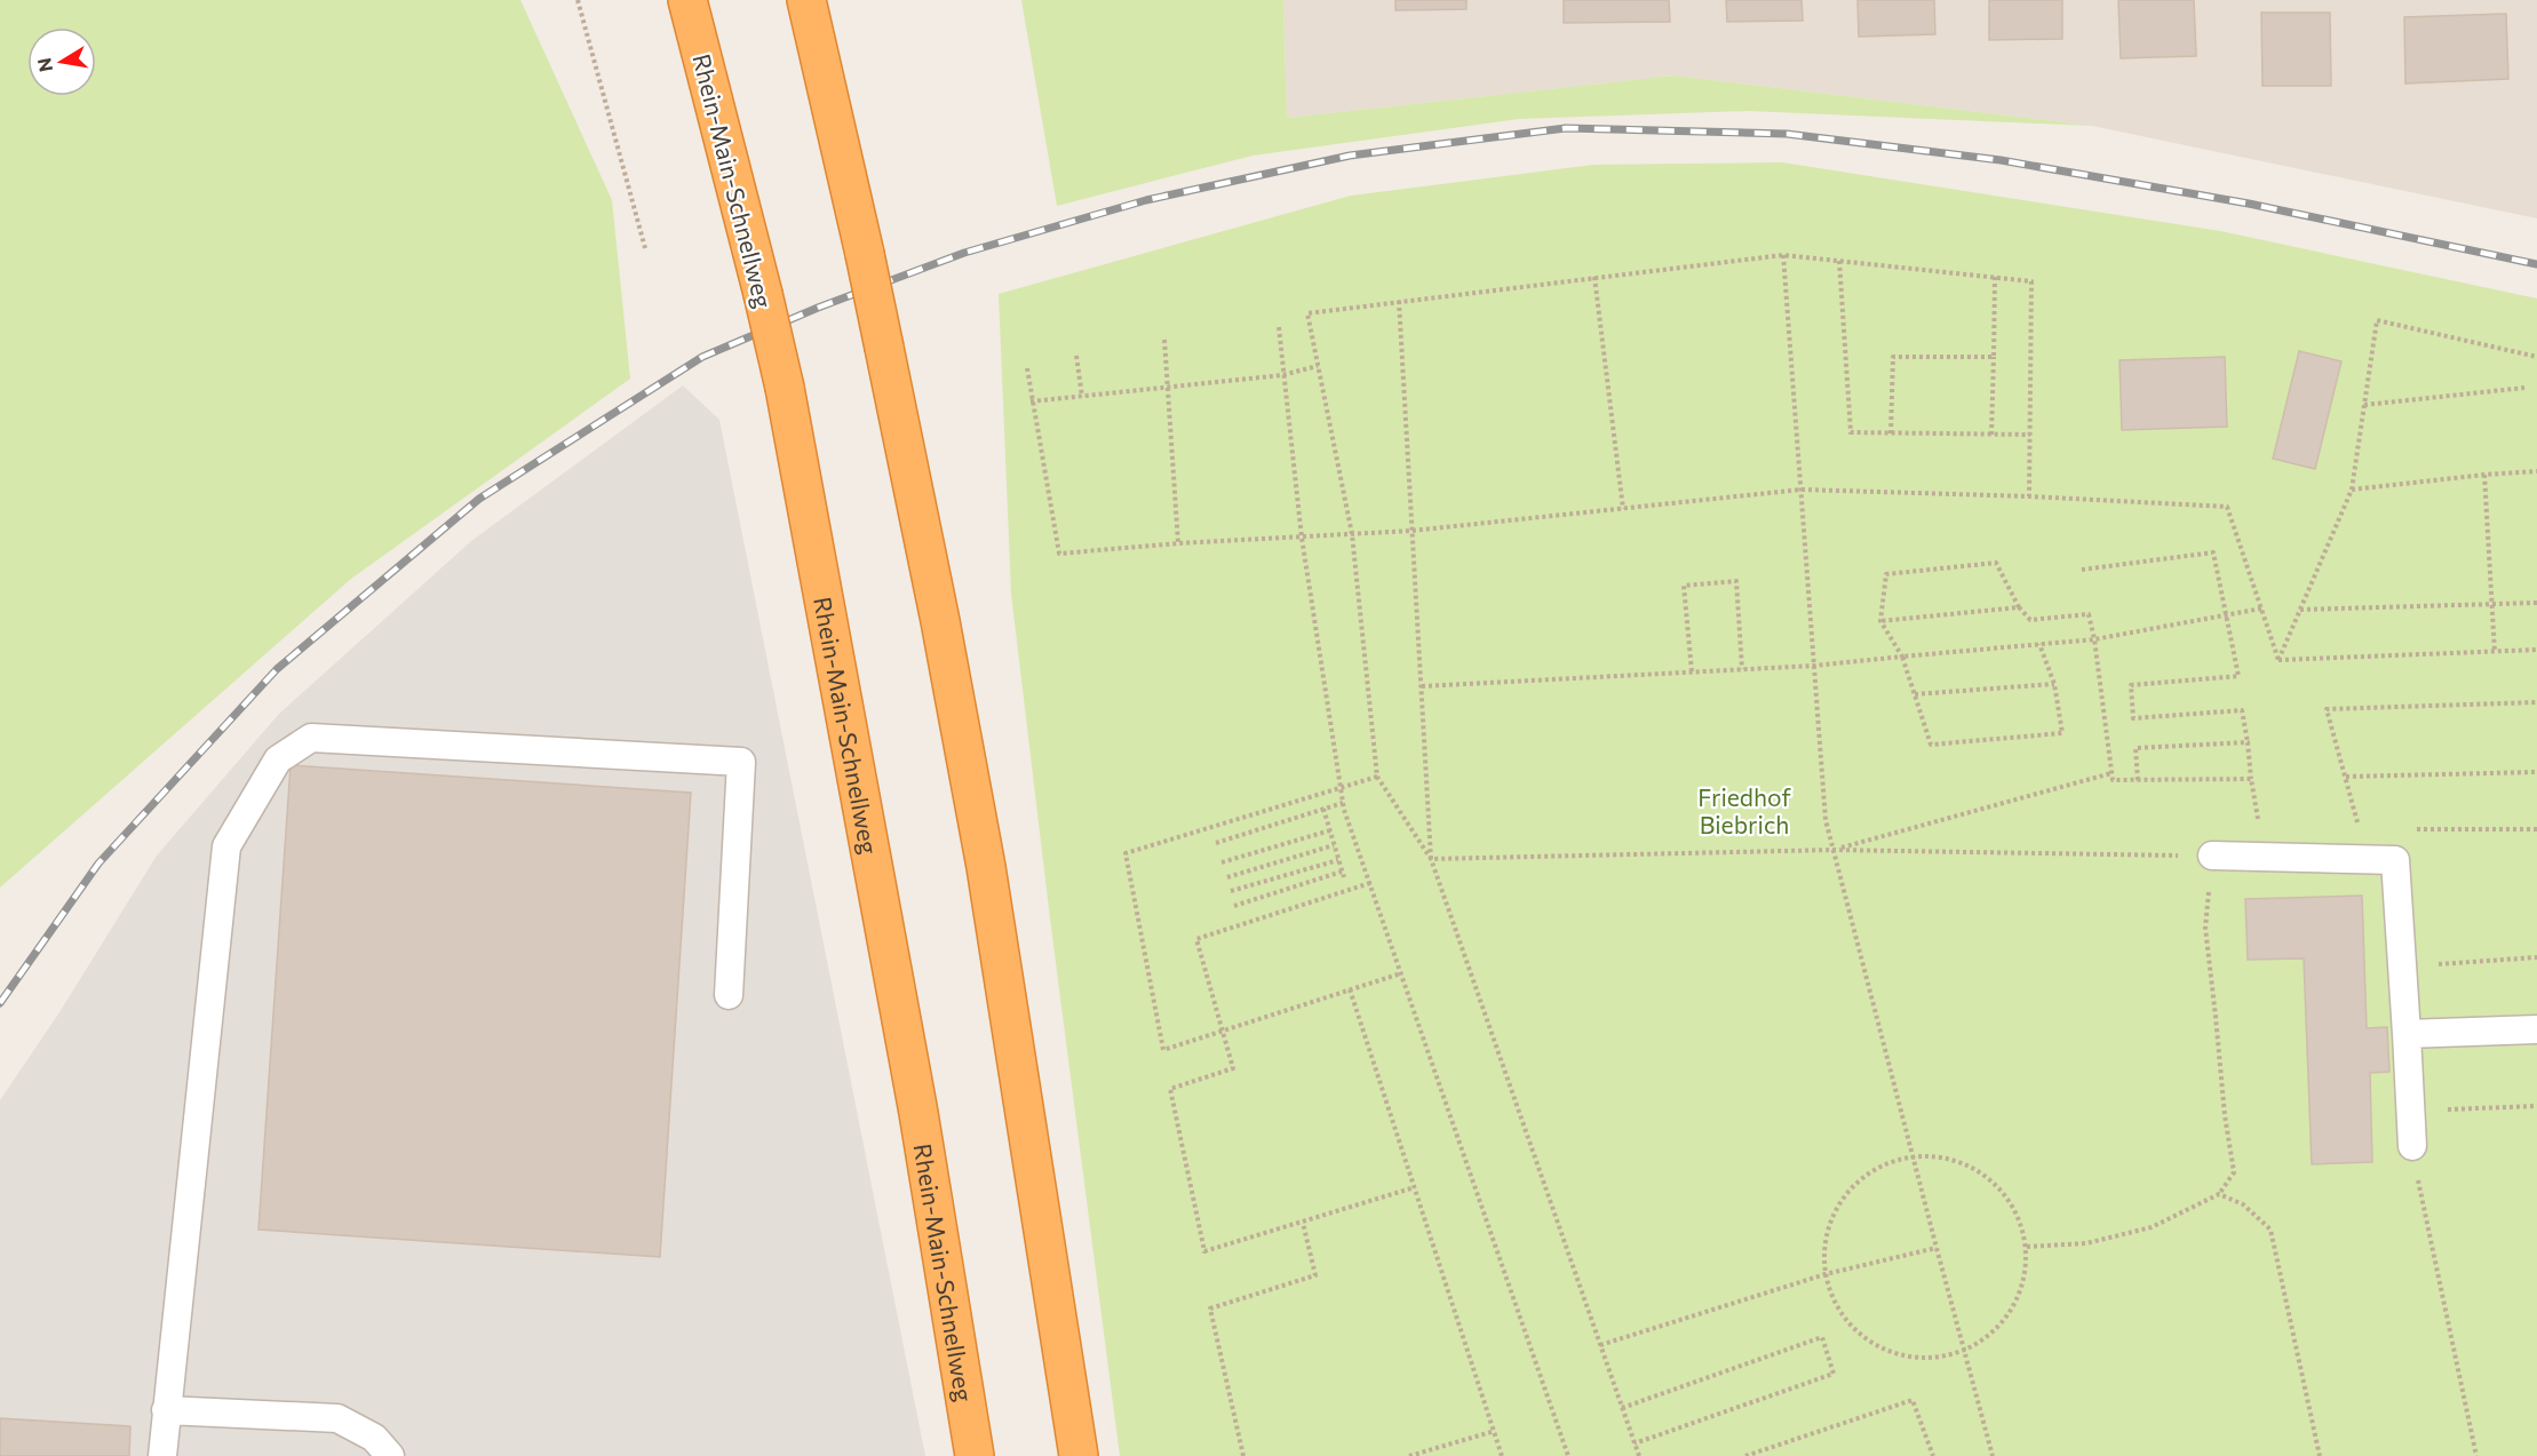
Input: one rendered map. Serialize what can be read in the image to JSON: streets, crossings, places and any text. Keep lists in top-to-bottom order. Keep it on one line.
{"streets":{"highway":["Rhein-Main-Schnellweg"]},"parks":["Friedhof Biebrich"],"north":"left"}
